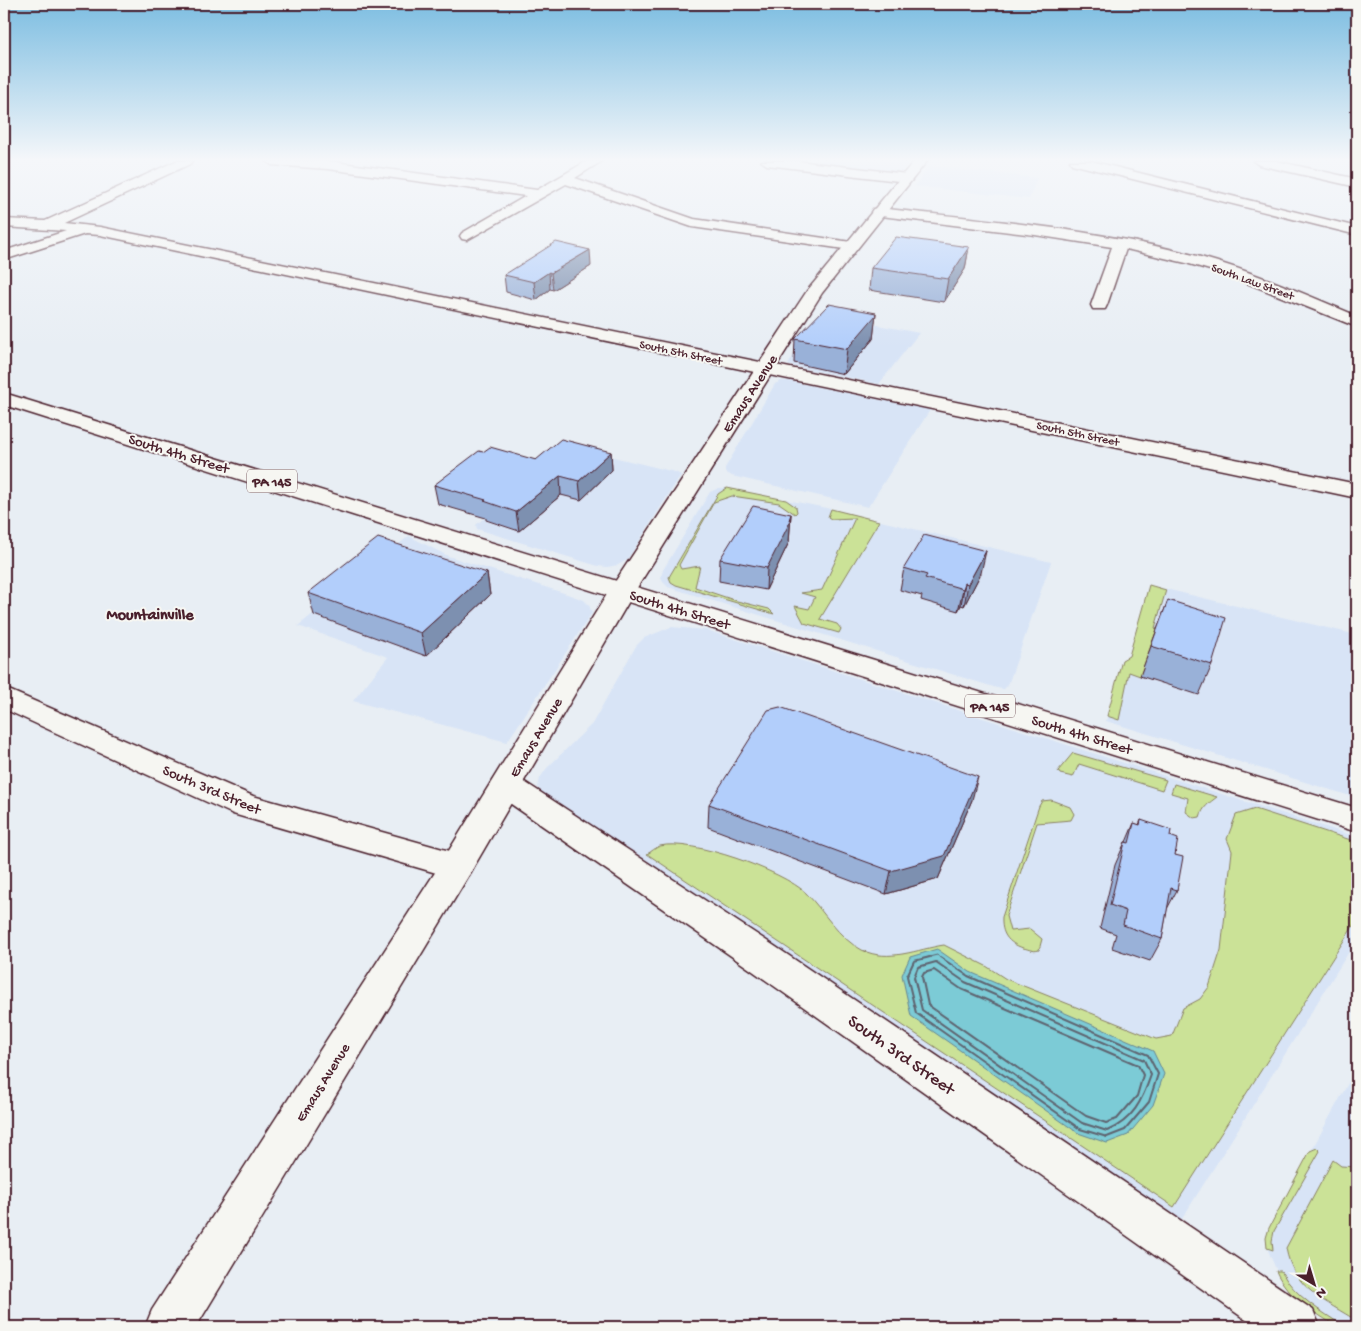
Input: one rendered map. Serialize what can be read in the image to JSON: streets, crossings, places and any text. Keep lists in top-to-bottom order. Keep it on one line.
{"streets":{"street":["South Law Street","South 5th Street","Emaus Avenue","South 4th Street","PA 145","South 3rd Street"]},"crossings":[["South 5th Street","Emaus Avenue"],["Emaus Avenue","South 4th Street"],["Emaus Avenue","South 3rd Street"]],"districts":["Mountainville"],"north":"bottom right"}
